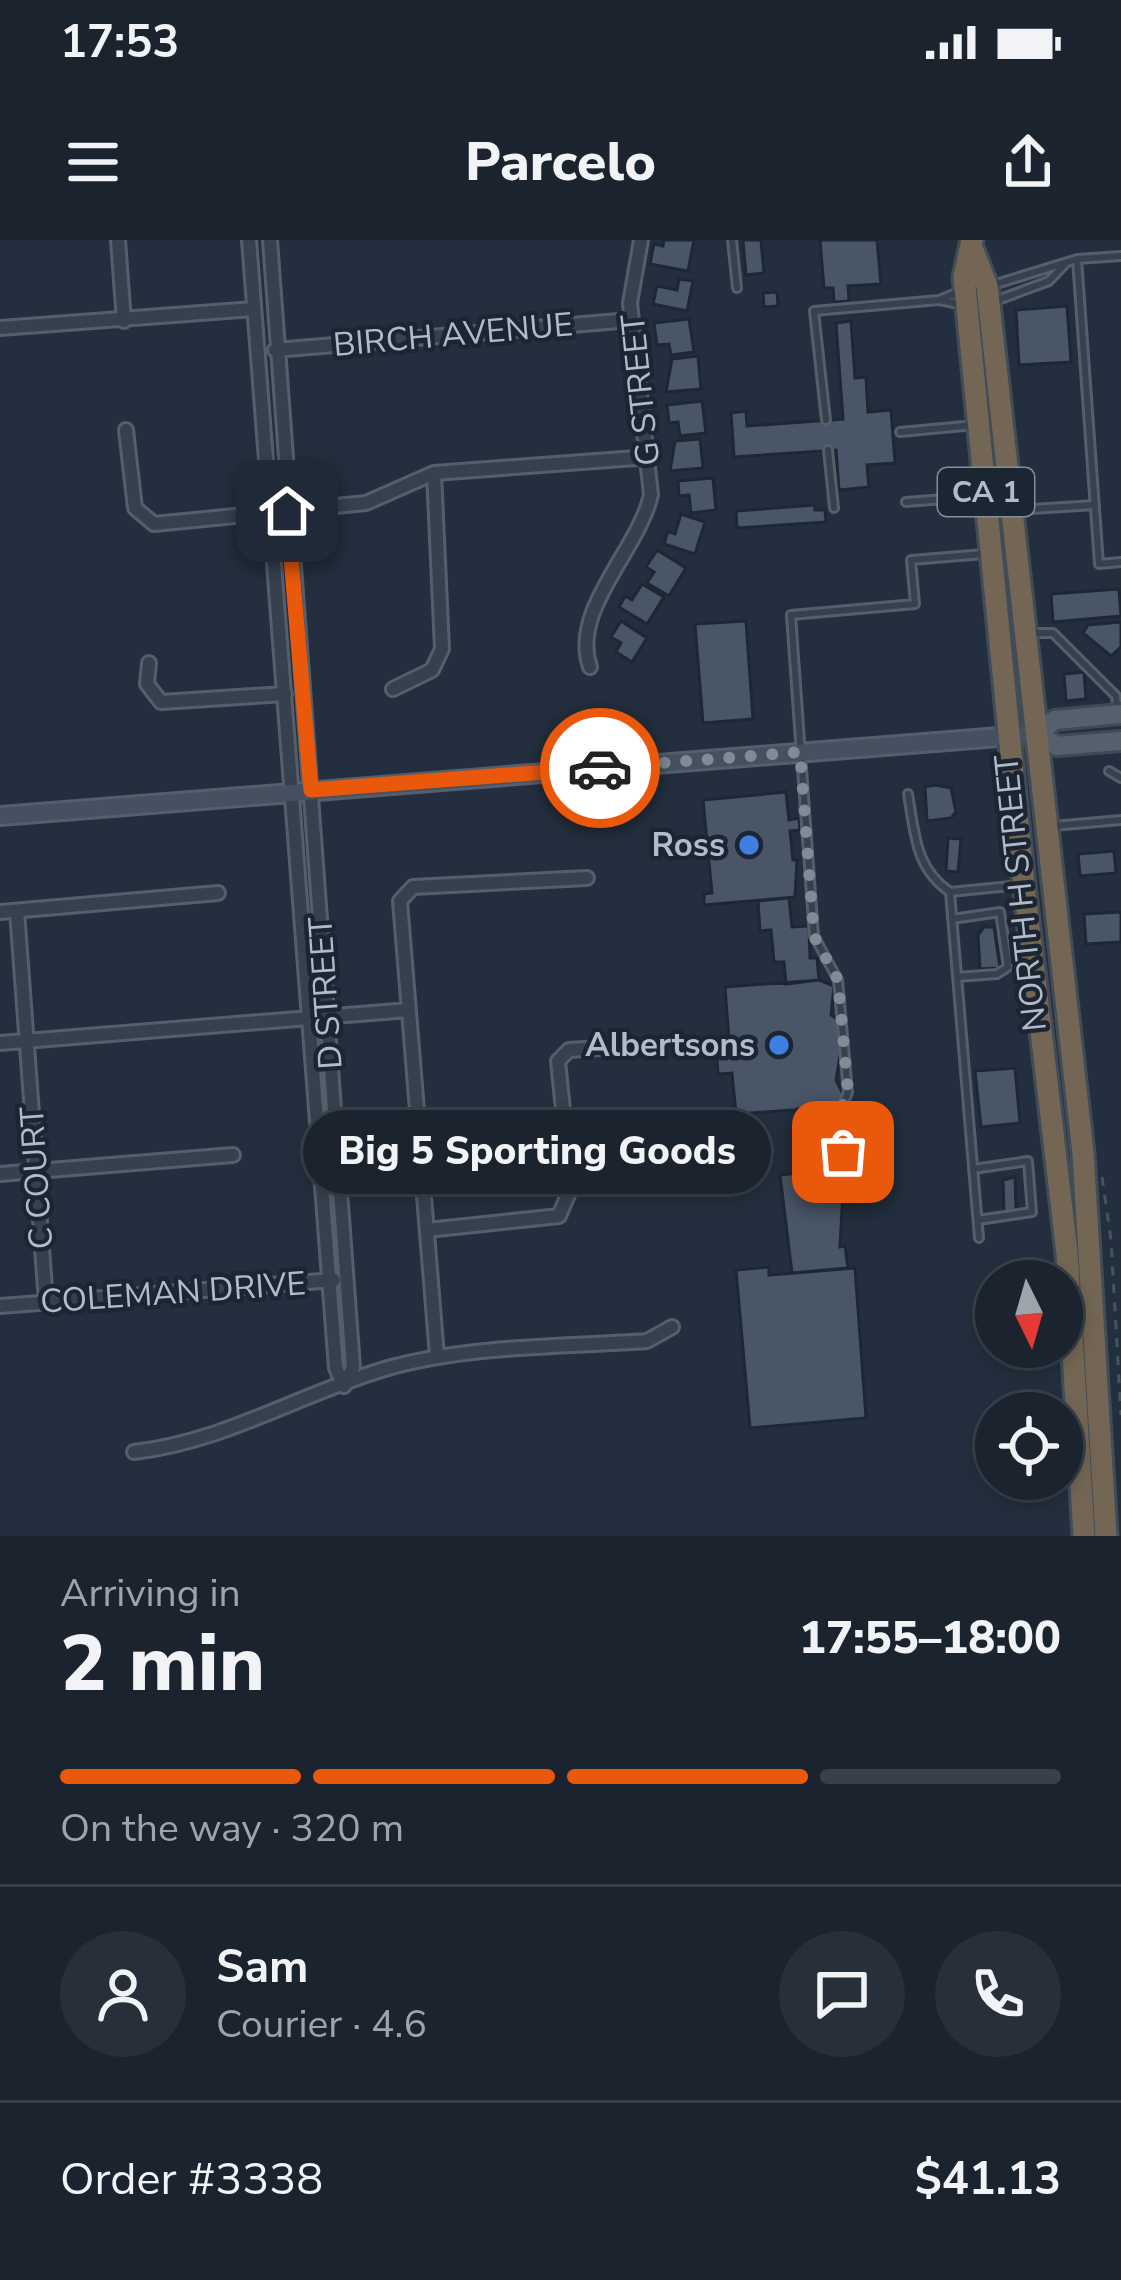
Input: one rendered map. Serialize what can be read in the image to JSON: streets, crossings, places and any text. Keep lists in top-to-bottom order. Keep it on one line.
{"streets":{"highway":["CA 1","NORTH H STREET"],"street":["BIRCH AVENUE","G STREET","D STREET","C COURT","COLEMAN DRIVE"]},"crossings":[["BIRCH AVENUE","G STREET"],["BIRCH AVENUE","D STREET"],["D STREET","COLEMAN DRIVE"],["C COURT","COLEMAN DRIVE"]],"places":["Ross","Albertsons","Big 5 Sporting Goods"],"north":"bottom","page":{"status":"17:53","header":"Parcelo","bubble":"Big 5 Sporting Goods","heading":["2 min","Arriving in","17:55–18:00"],"panel":["Sam","Courier · 4.6","Order #3338","$41.13"],"bar":"On the way · 320 m"}}
